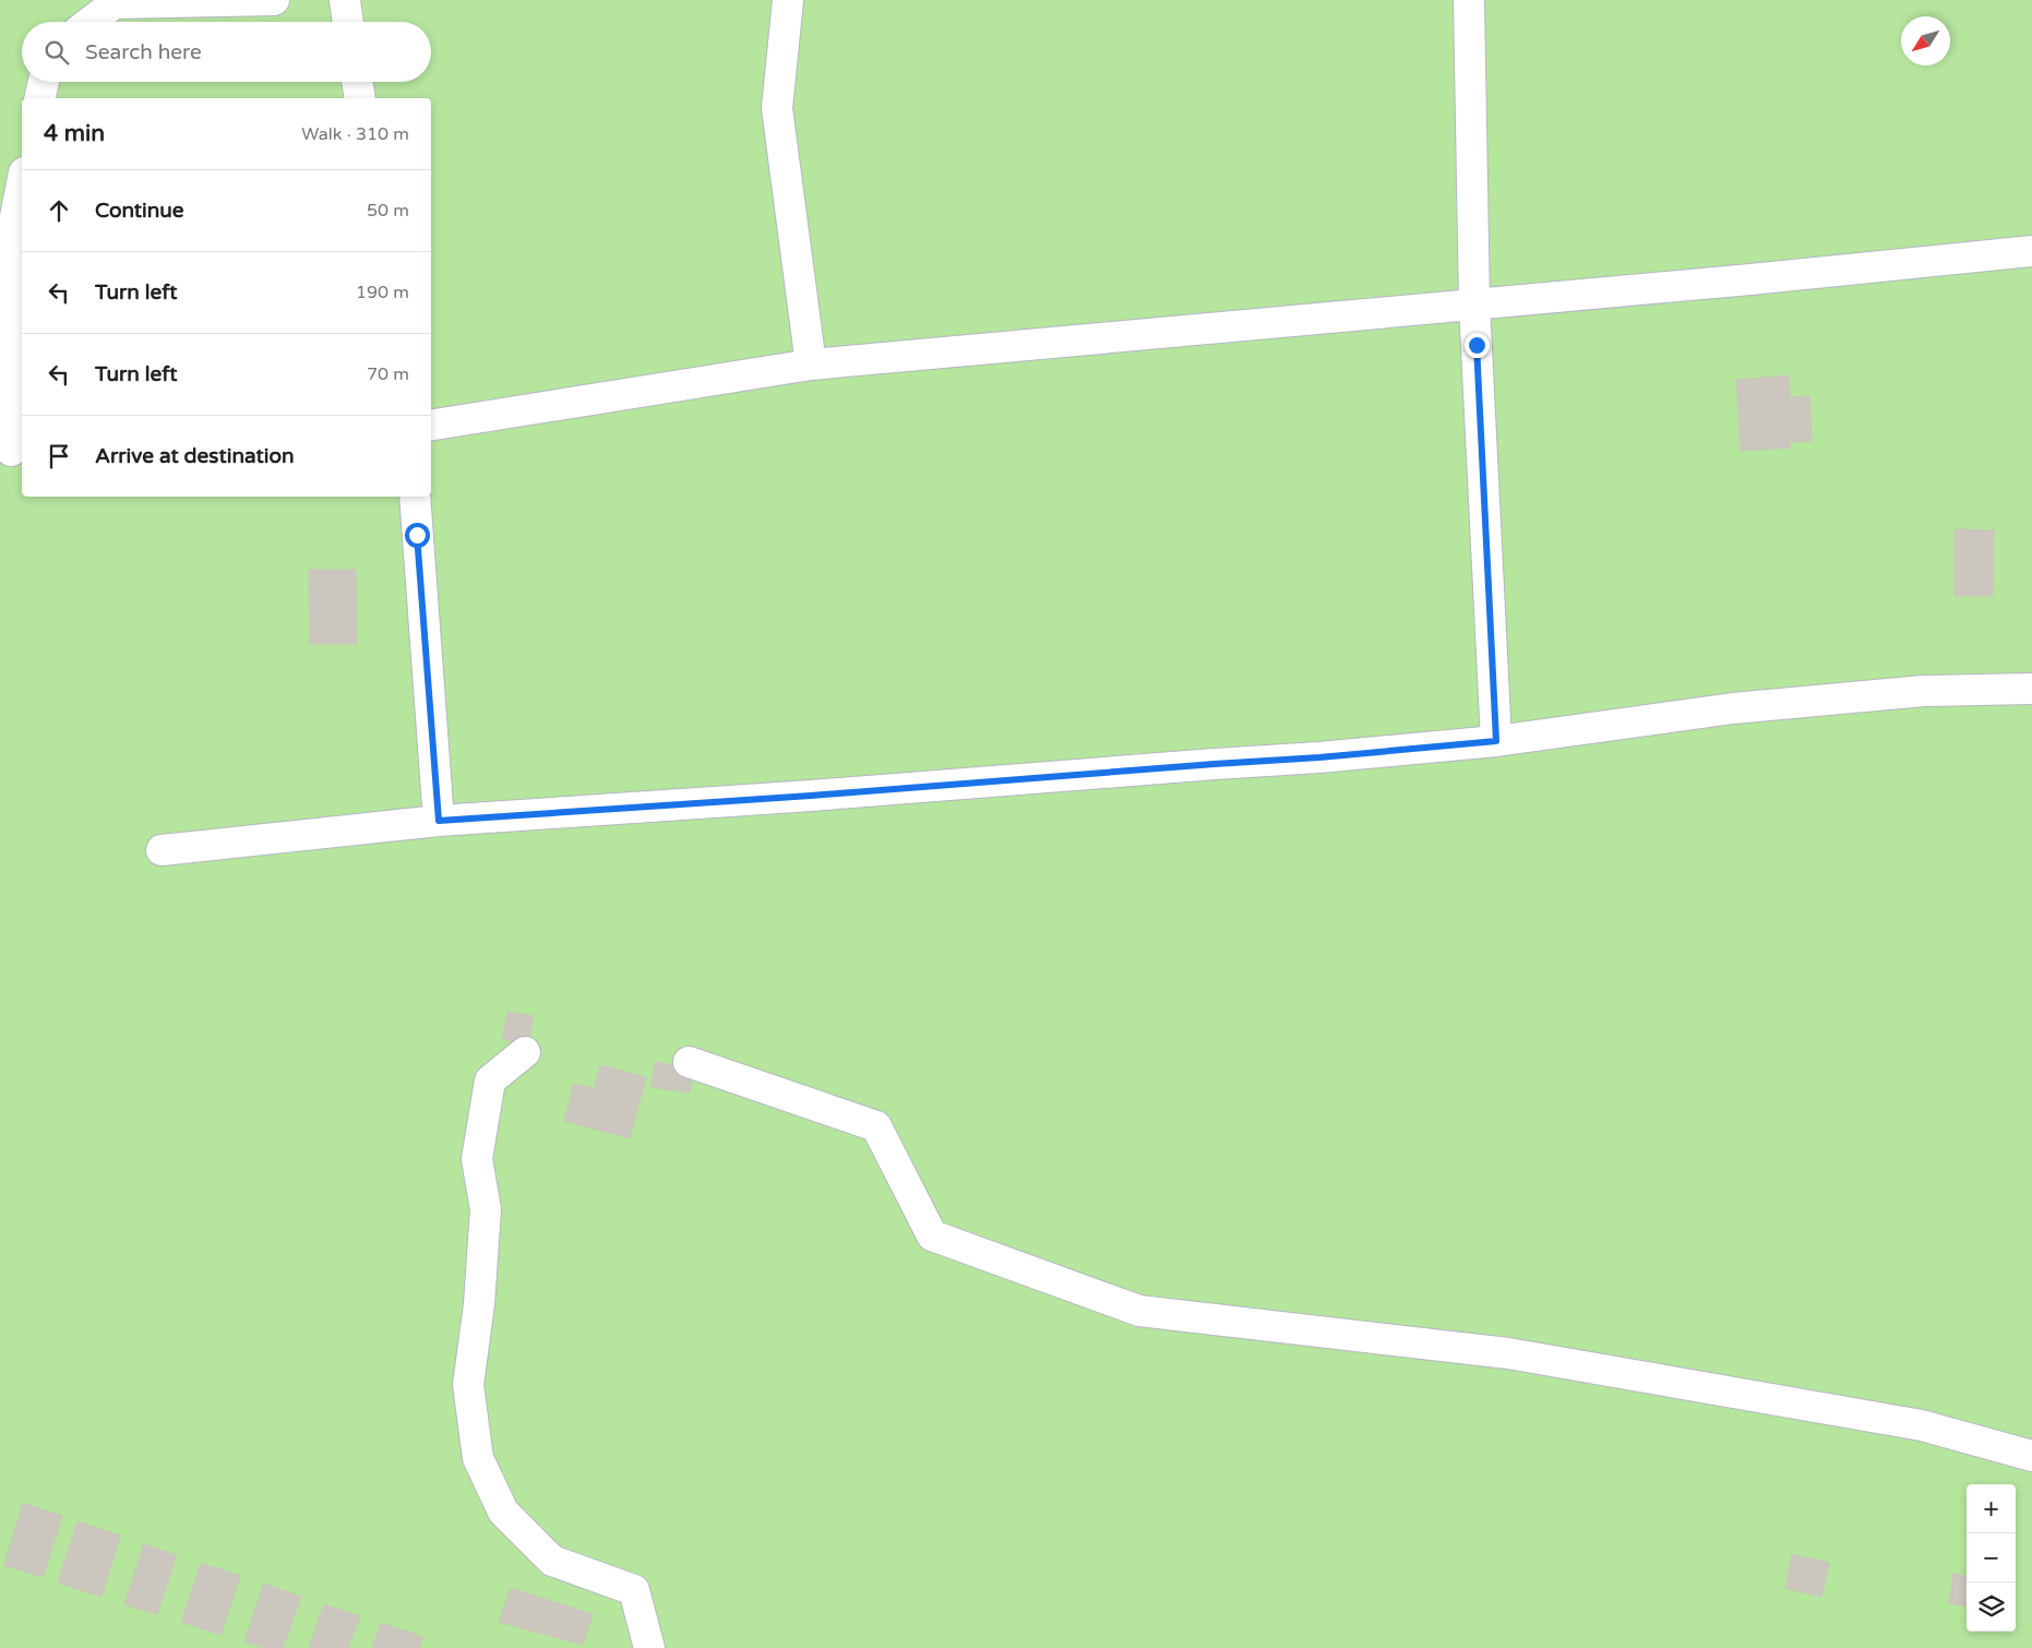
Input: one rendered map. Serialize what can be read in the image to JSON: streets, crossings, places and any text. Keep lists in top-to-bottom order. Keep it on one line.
{"north":"bottom left","page":{"search":"Search here","heading":["4 min","Walk · 310 m"],"list":[["Continue","50 m"],["Turn left","190 m"],["Turn left","70 m"],"Arrive at destination"],"map_buttons":["+","−"]}}
